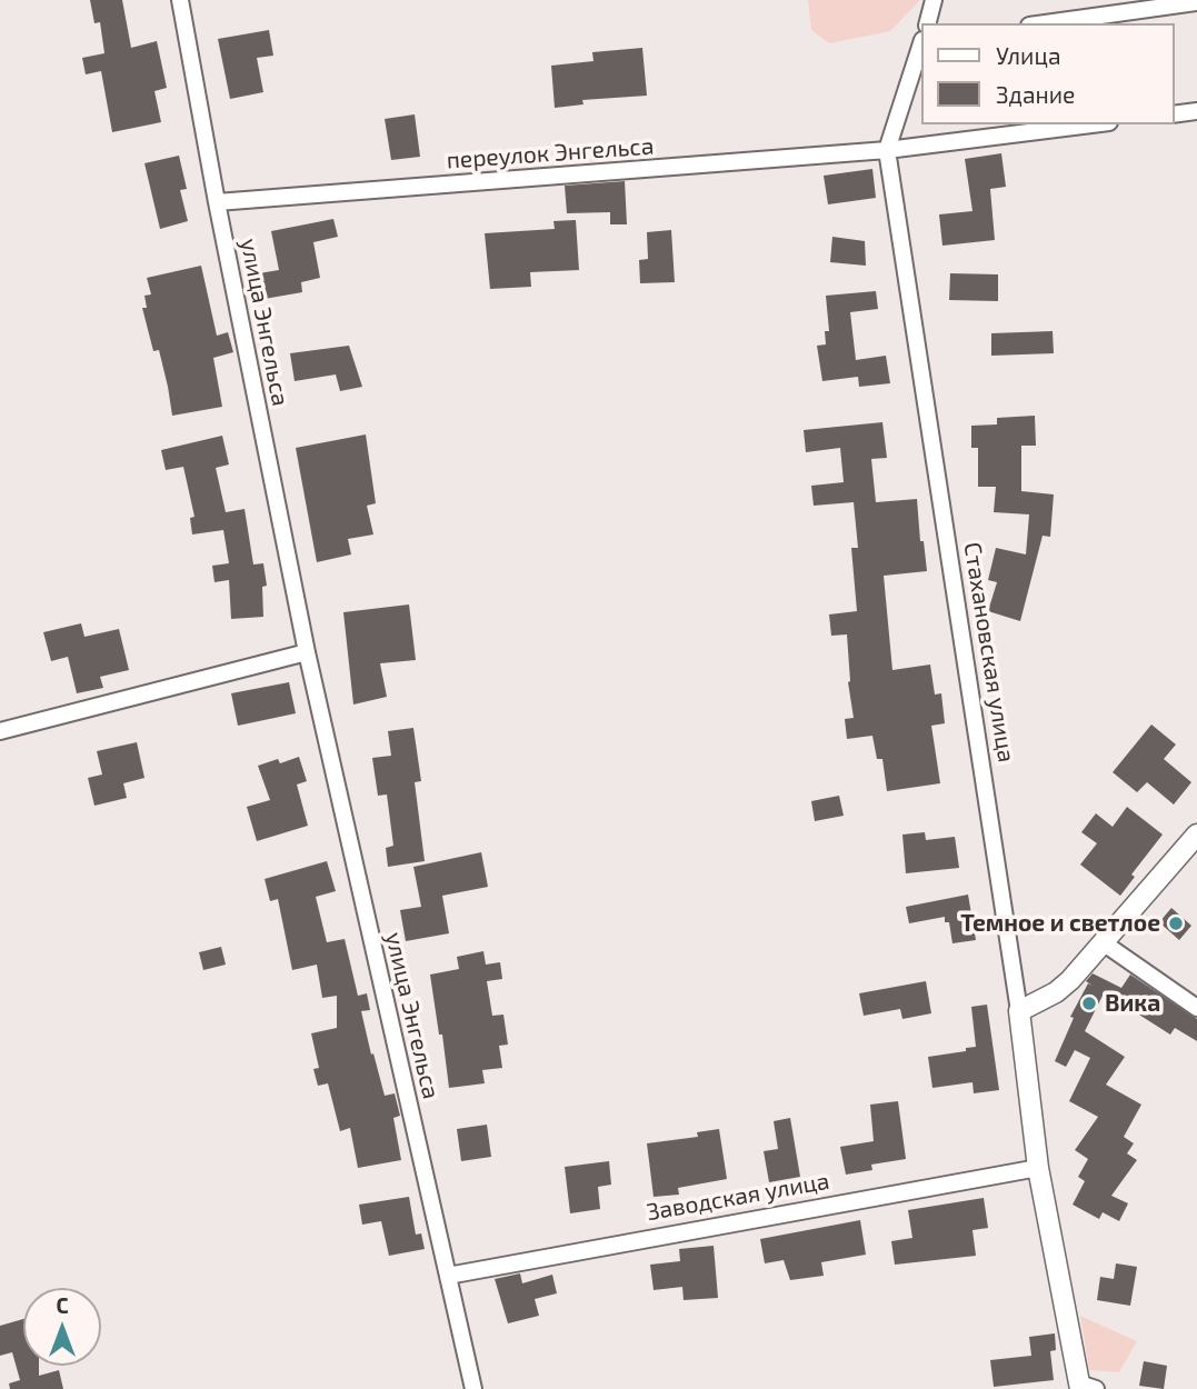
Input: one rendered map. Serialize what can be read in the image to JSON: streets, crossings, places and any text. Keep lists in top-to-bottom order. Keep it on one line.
{"streets":{"street":["переулок Энгельса","улица Энгельса","Стахановская улица","Заводская улица"]},"crossings":[["переулок Энгельса","улица Энгельса"],["переулок Энгельса","Стахановская улица"],["улица Энгельса","Заводская улица"],["Стахановская улица","Заводская улица"]],"places":["Темное и светлое","Вика"],"legend":["Улица","Здание"],"north":"top"}
